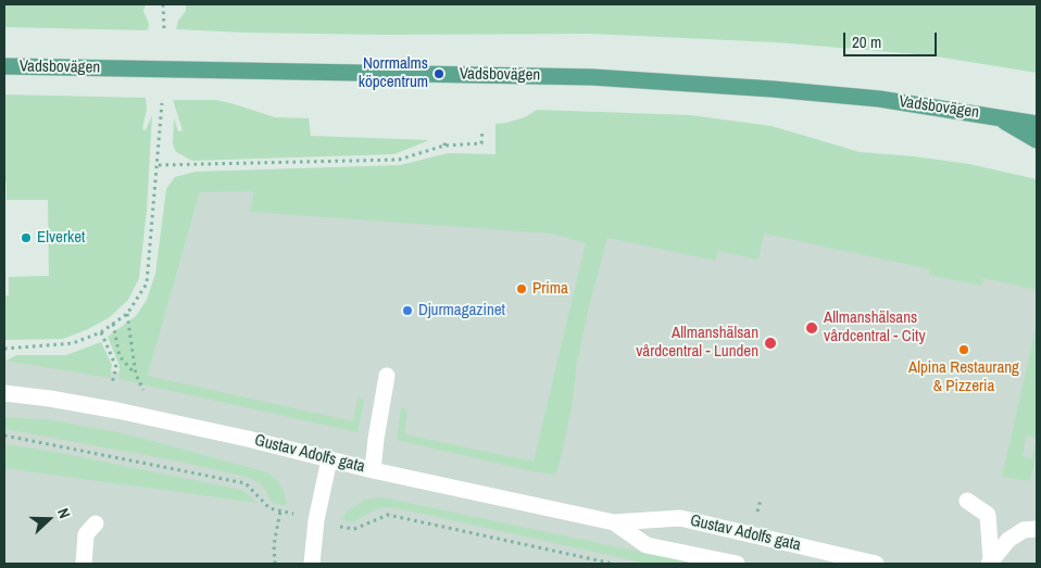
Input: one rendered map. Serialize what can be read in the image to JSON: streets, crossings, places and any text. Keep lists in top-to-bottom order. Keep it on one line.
{"streets":{"main road":["Vadsbovägen"],"street":["Gustav Adolfs gata"]},"places":["Norrmalms köpcentrum","Elverket","Prima","Djurmagazinet","Allmanshälsans vårdcentral - City","Allmanshälsan vårdcentral - Lunden","Alpina Restaurang & Pizzeria"],"scale_bar":"20 m","north":"right"}
